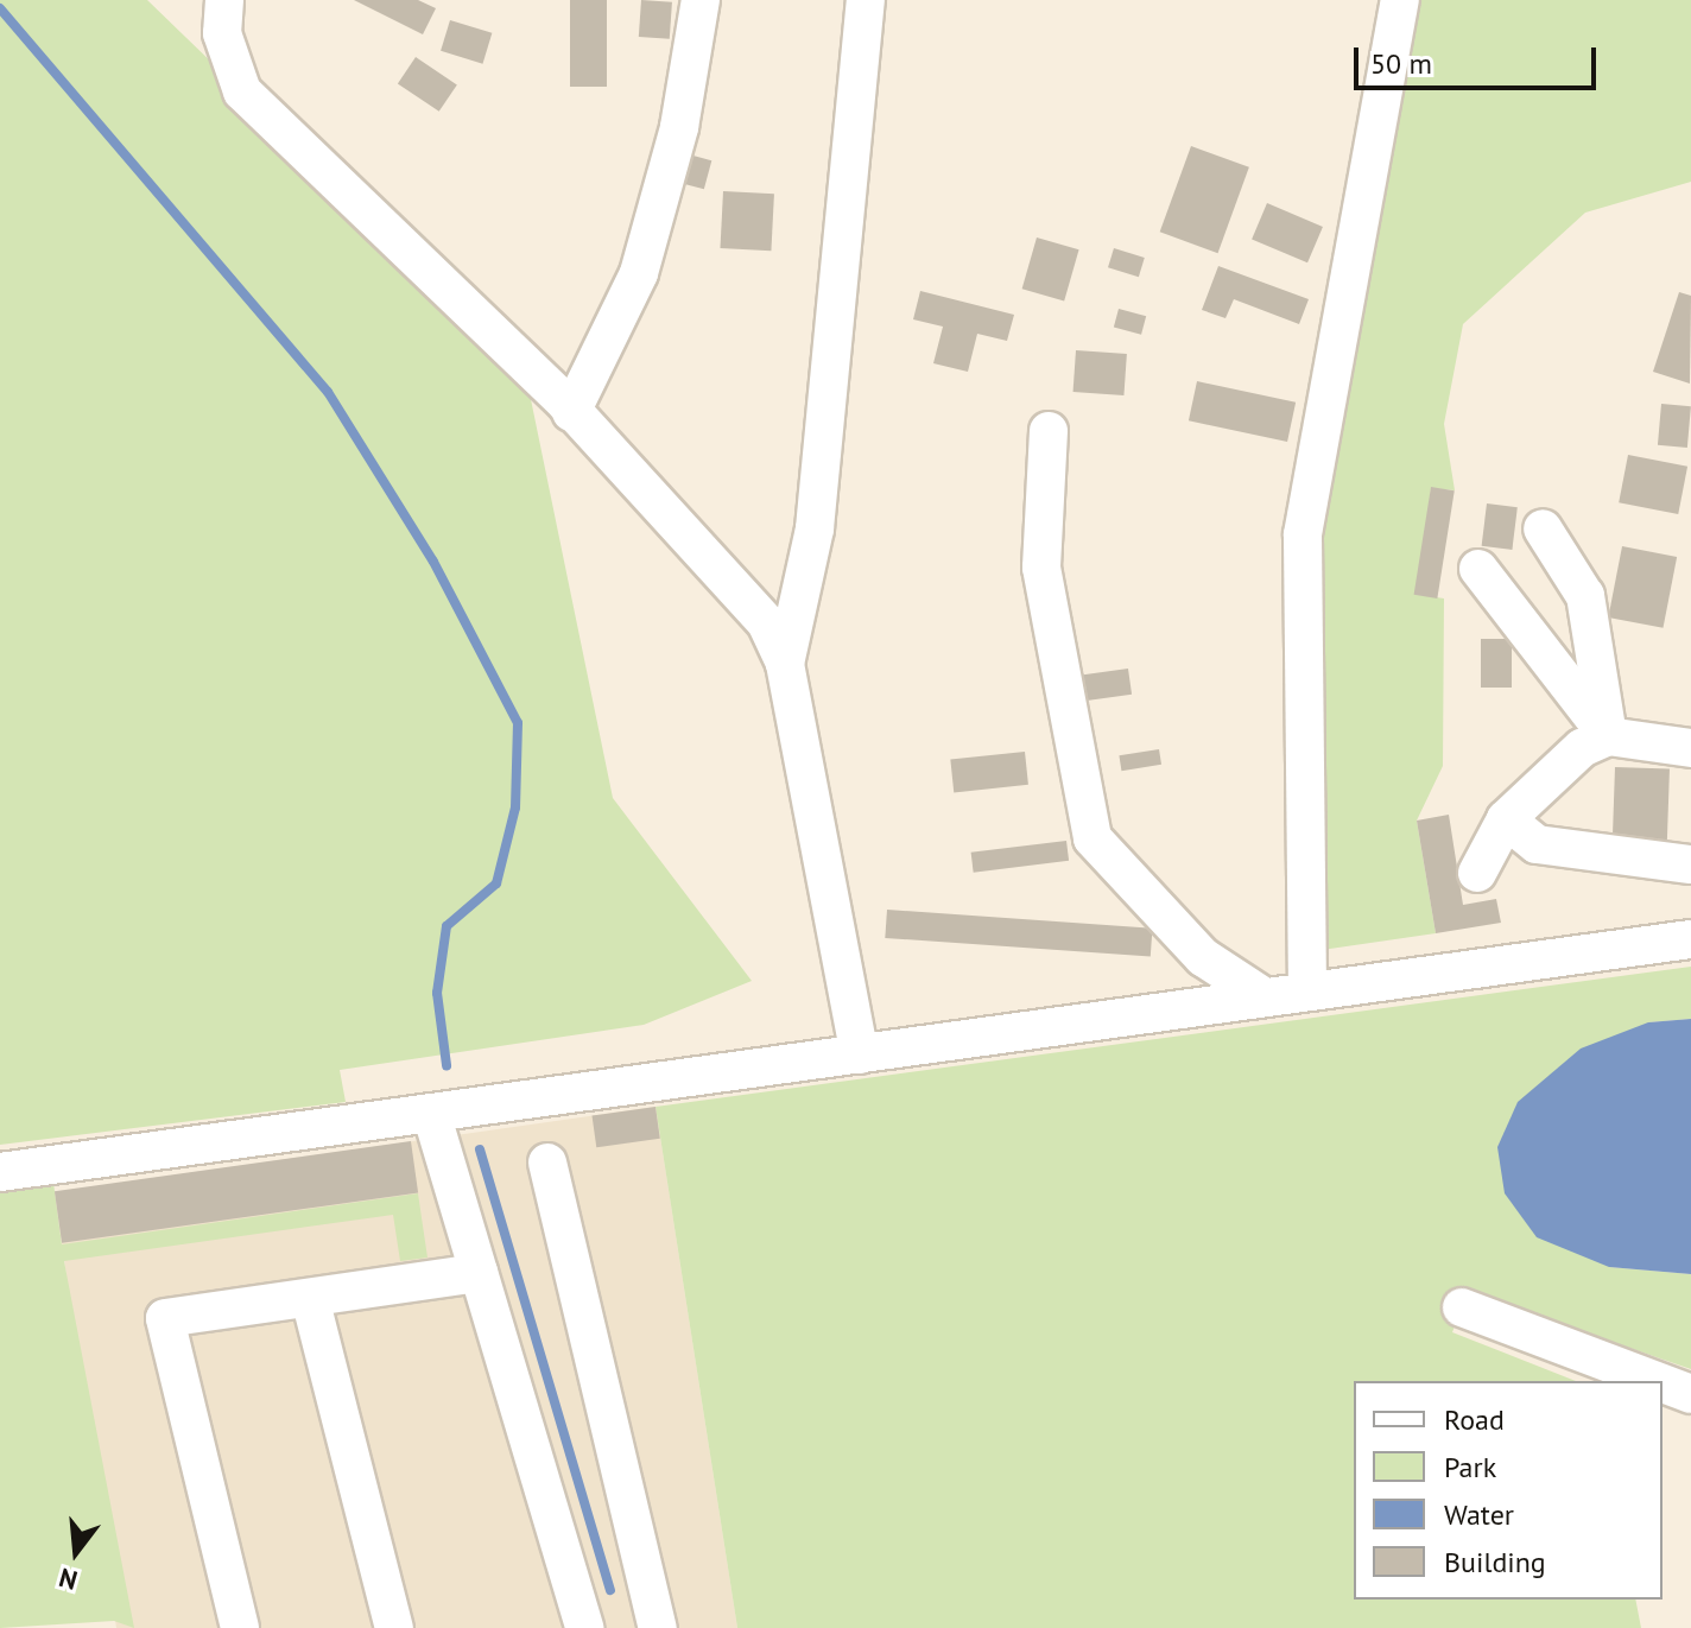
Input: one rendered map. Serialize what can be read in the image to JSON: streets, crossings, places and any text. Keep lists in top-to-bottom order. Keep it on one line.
{"legend":["Road","Park","Water","Building"],"scale_bar":"50 m","north":"bottom"}
